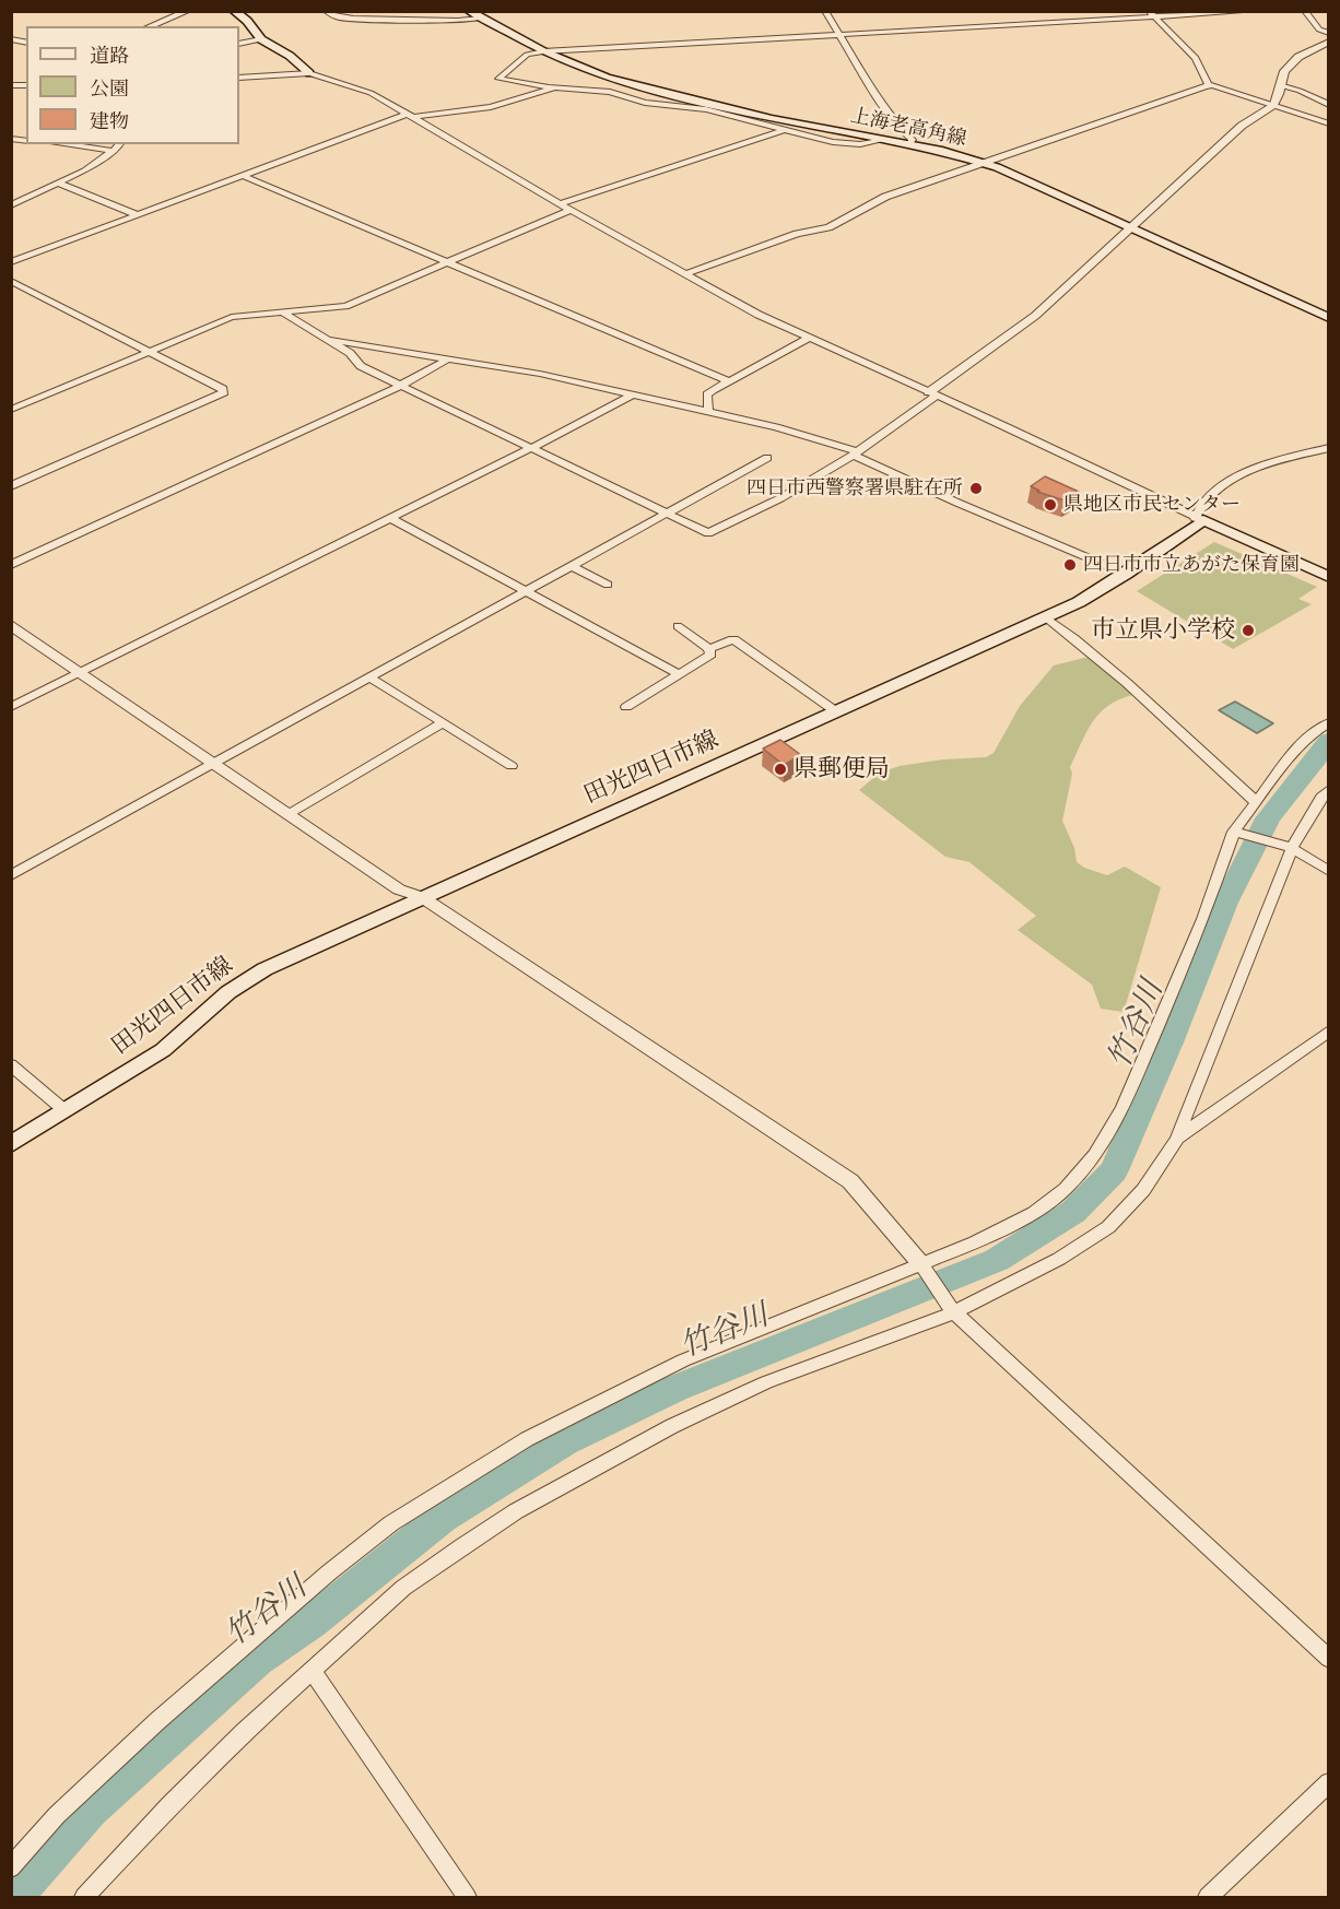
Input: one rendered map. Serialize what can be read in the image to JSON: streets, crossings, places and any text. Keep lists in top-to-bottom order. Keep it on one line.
{"streets":{"main road":["上海老高角線","田光四日市線"]},"water":["竹谷川"],"places":["四日市西警察署県駐在所","県地区市民センター","四日市市立あがた保育園","市立県小学校","県郵便局"],"legend":["道路","公園","建物"]}
